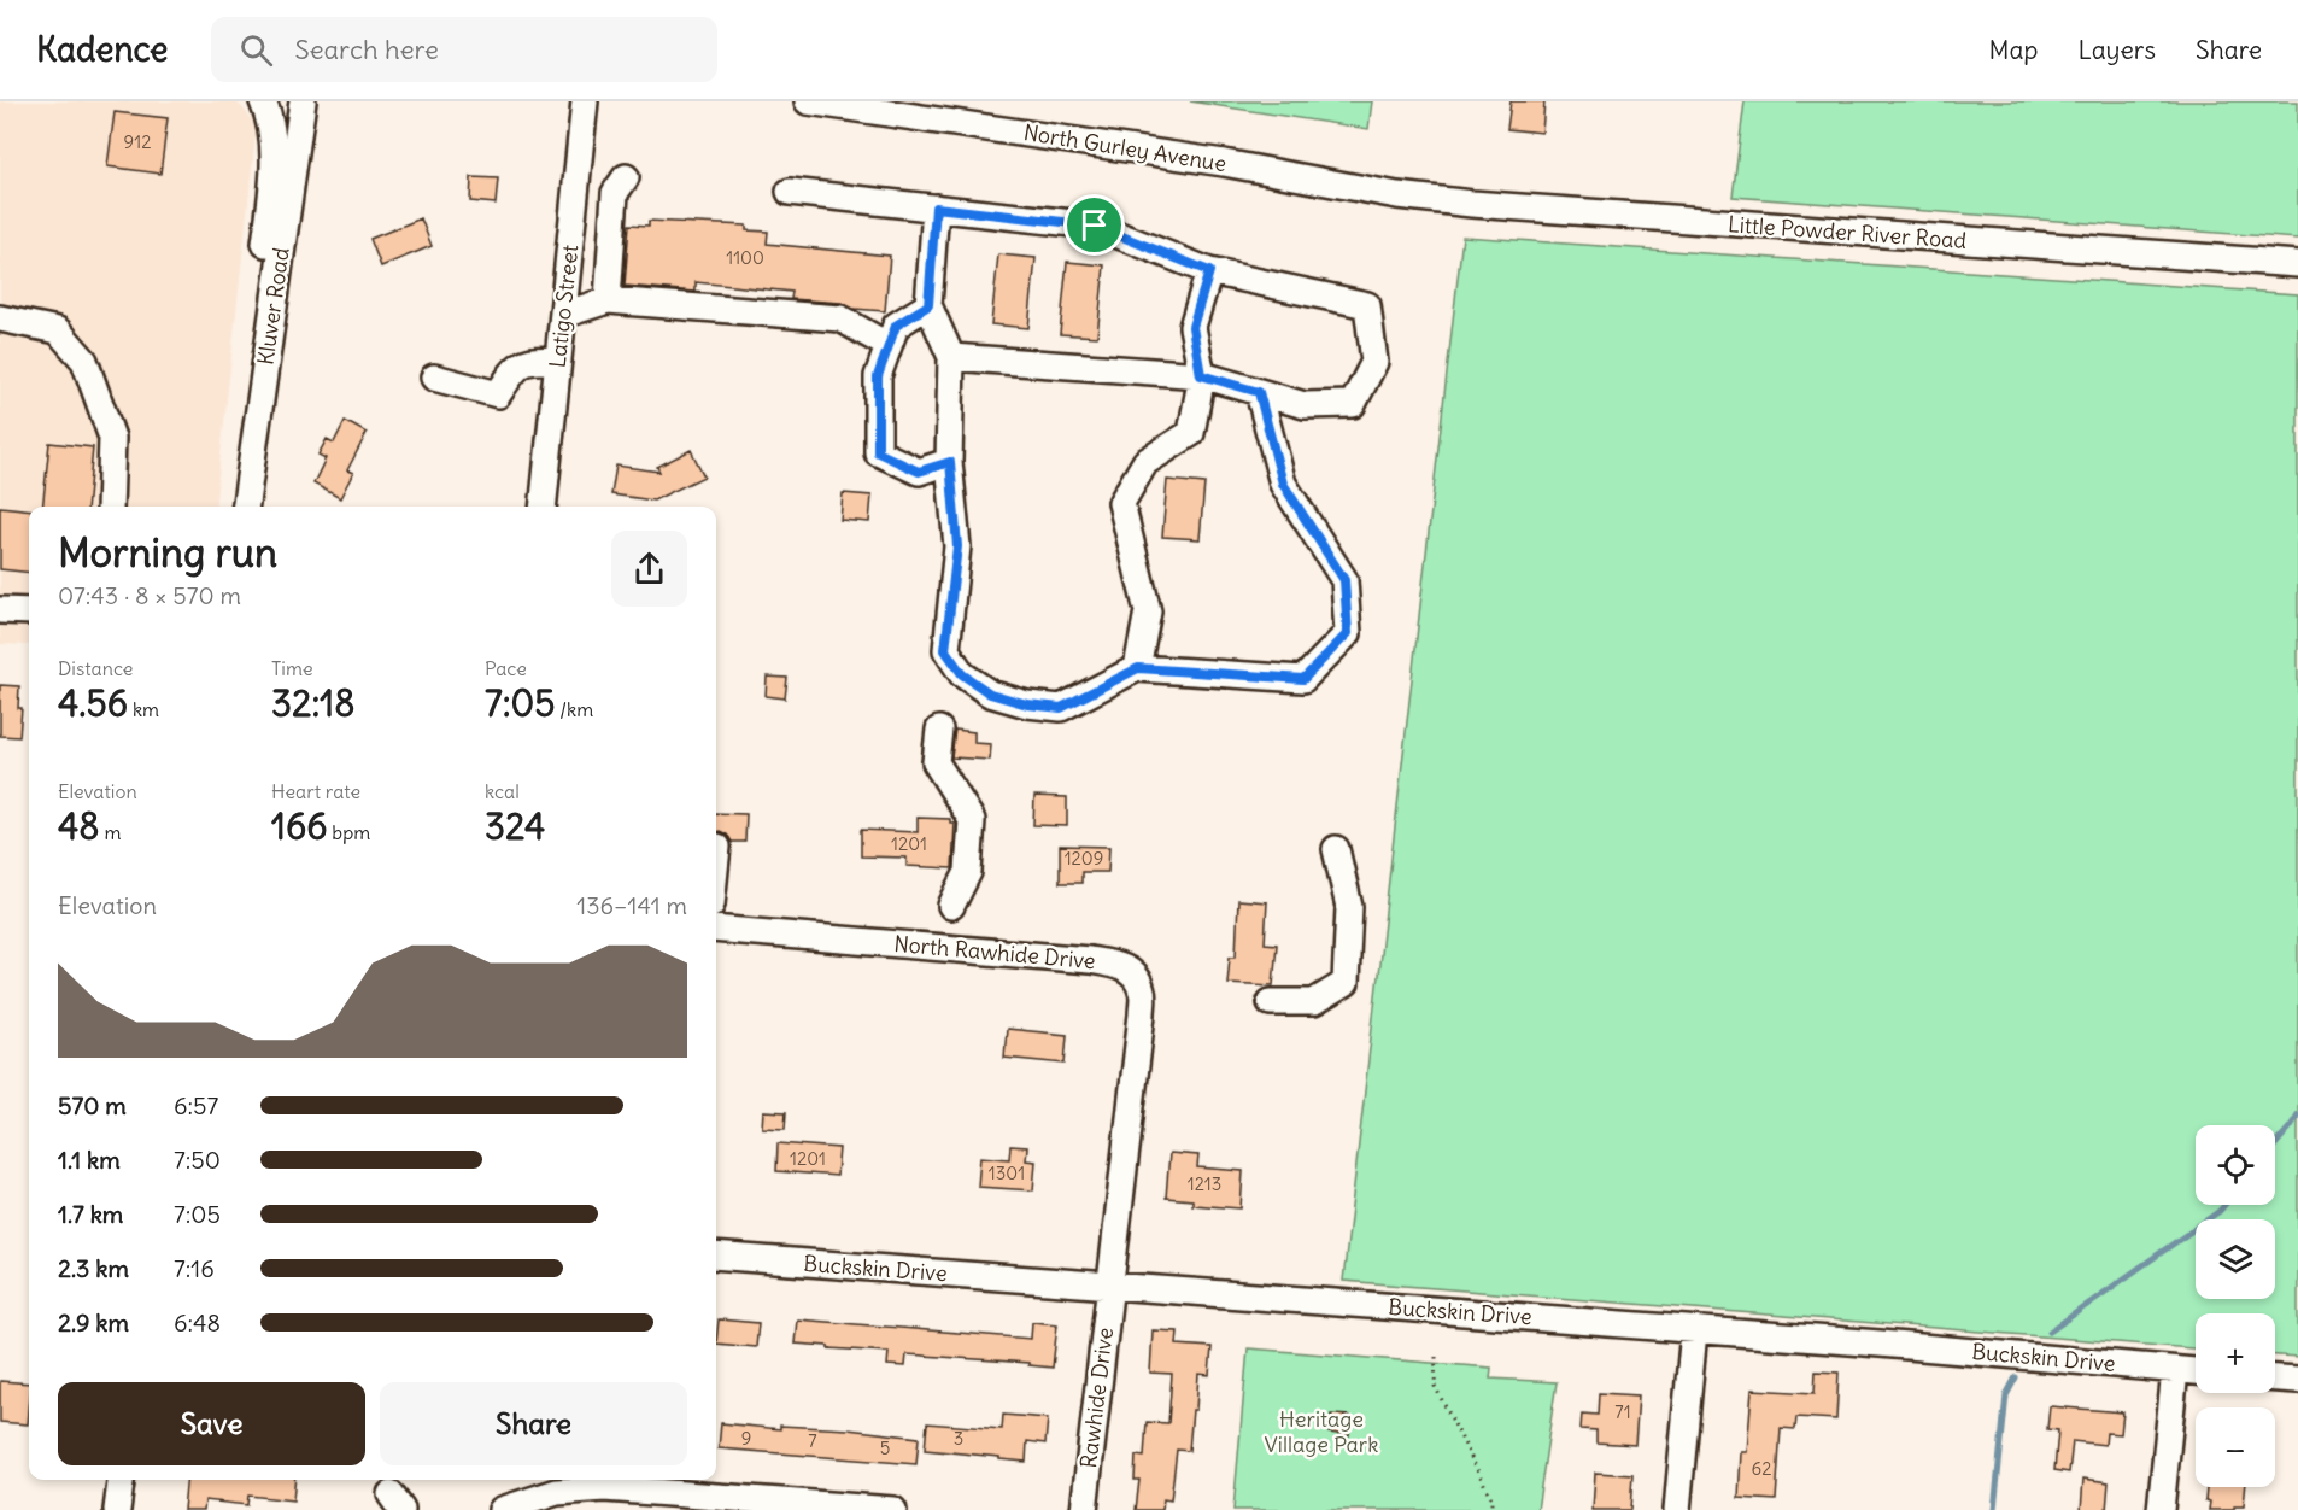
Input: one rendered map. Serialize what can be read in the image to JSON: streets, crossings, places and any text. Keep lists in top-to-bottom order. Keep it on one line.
{"streets":{"street":["North Gurley Avenue","Little Powder River Road","Kluver Road","Latigo Street","North Rawhide Drive","Buckskin Drive","Rawhide Drive"]},"crossings":[["North Gurley Avenue","Little Powder River Road"],["North Rawhide Drive","Buckskin Drive"],["North Rawhide Drive","Rawhide Drive"],["Buckskin Drive","Rawhide Drive"]],"parks":["Heritage Village Park"],"house_numbers":["912","1100","1201","1209","1201","1301","1213","71","9","3","7","5","62"],"page":{"header":"Kadence","search":"Search here","nav":["Map","Layers","Share"],"heading":["Morning run","07:43 · 8 × 570 m"],"stats":[["Distance","4.56 km"],["Time","32:18"],["Pace","7:05 /km"],["Elevation","48 m"],["Heart rate","166 bpm"],["kcal","324"]],"chart":["Elevation","136–141 m"],"list":[{"name":"570 m","note":"6:57"},{"name":"1.1 km","note":"7:50"},{"name":"1.7 km","note":"7:05"},{"name":"2.3 km","note":"7:16"},{"name":"2.9 km","note":"6:48"}],"map_buttons":["+","−"],"buttons":["Save","Share"]}}
